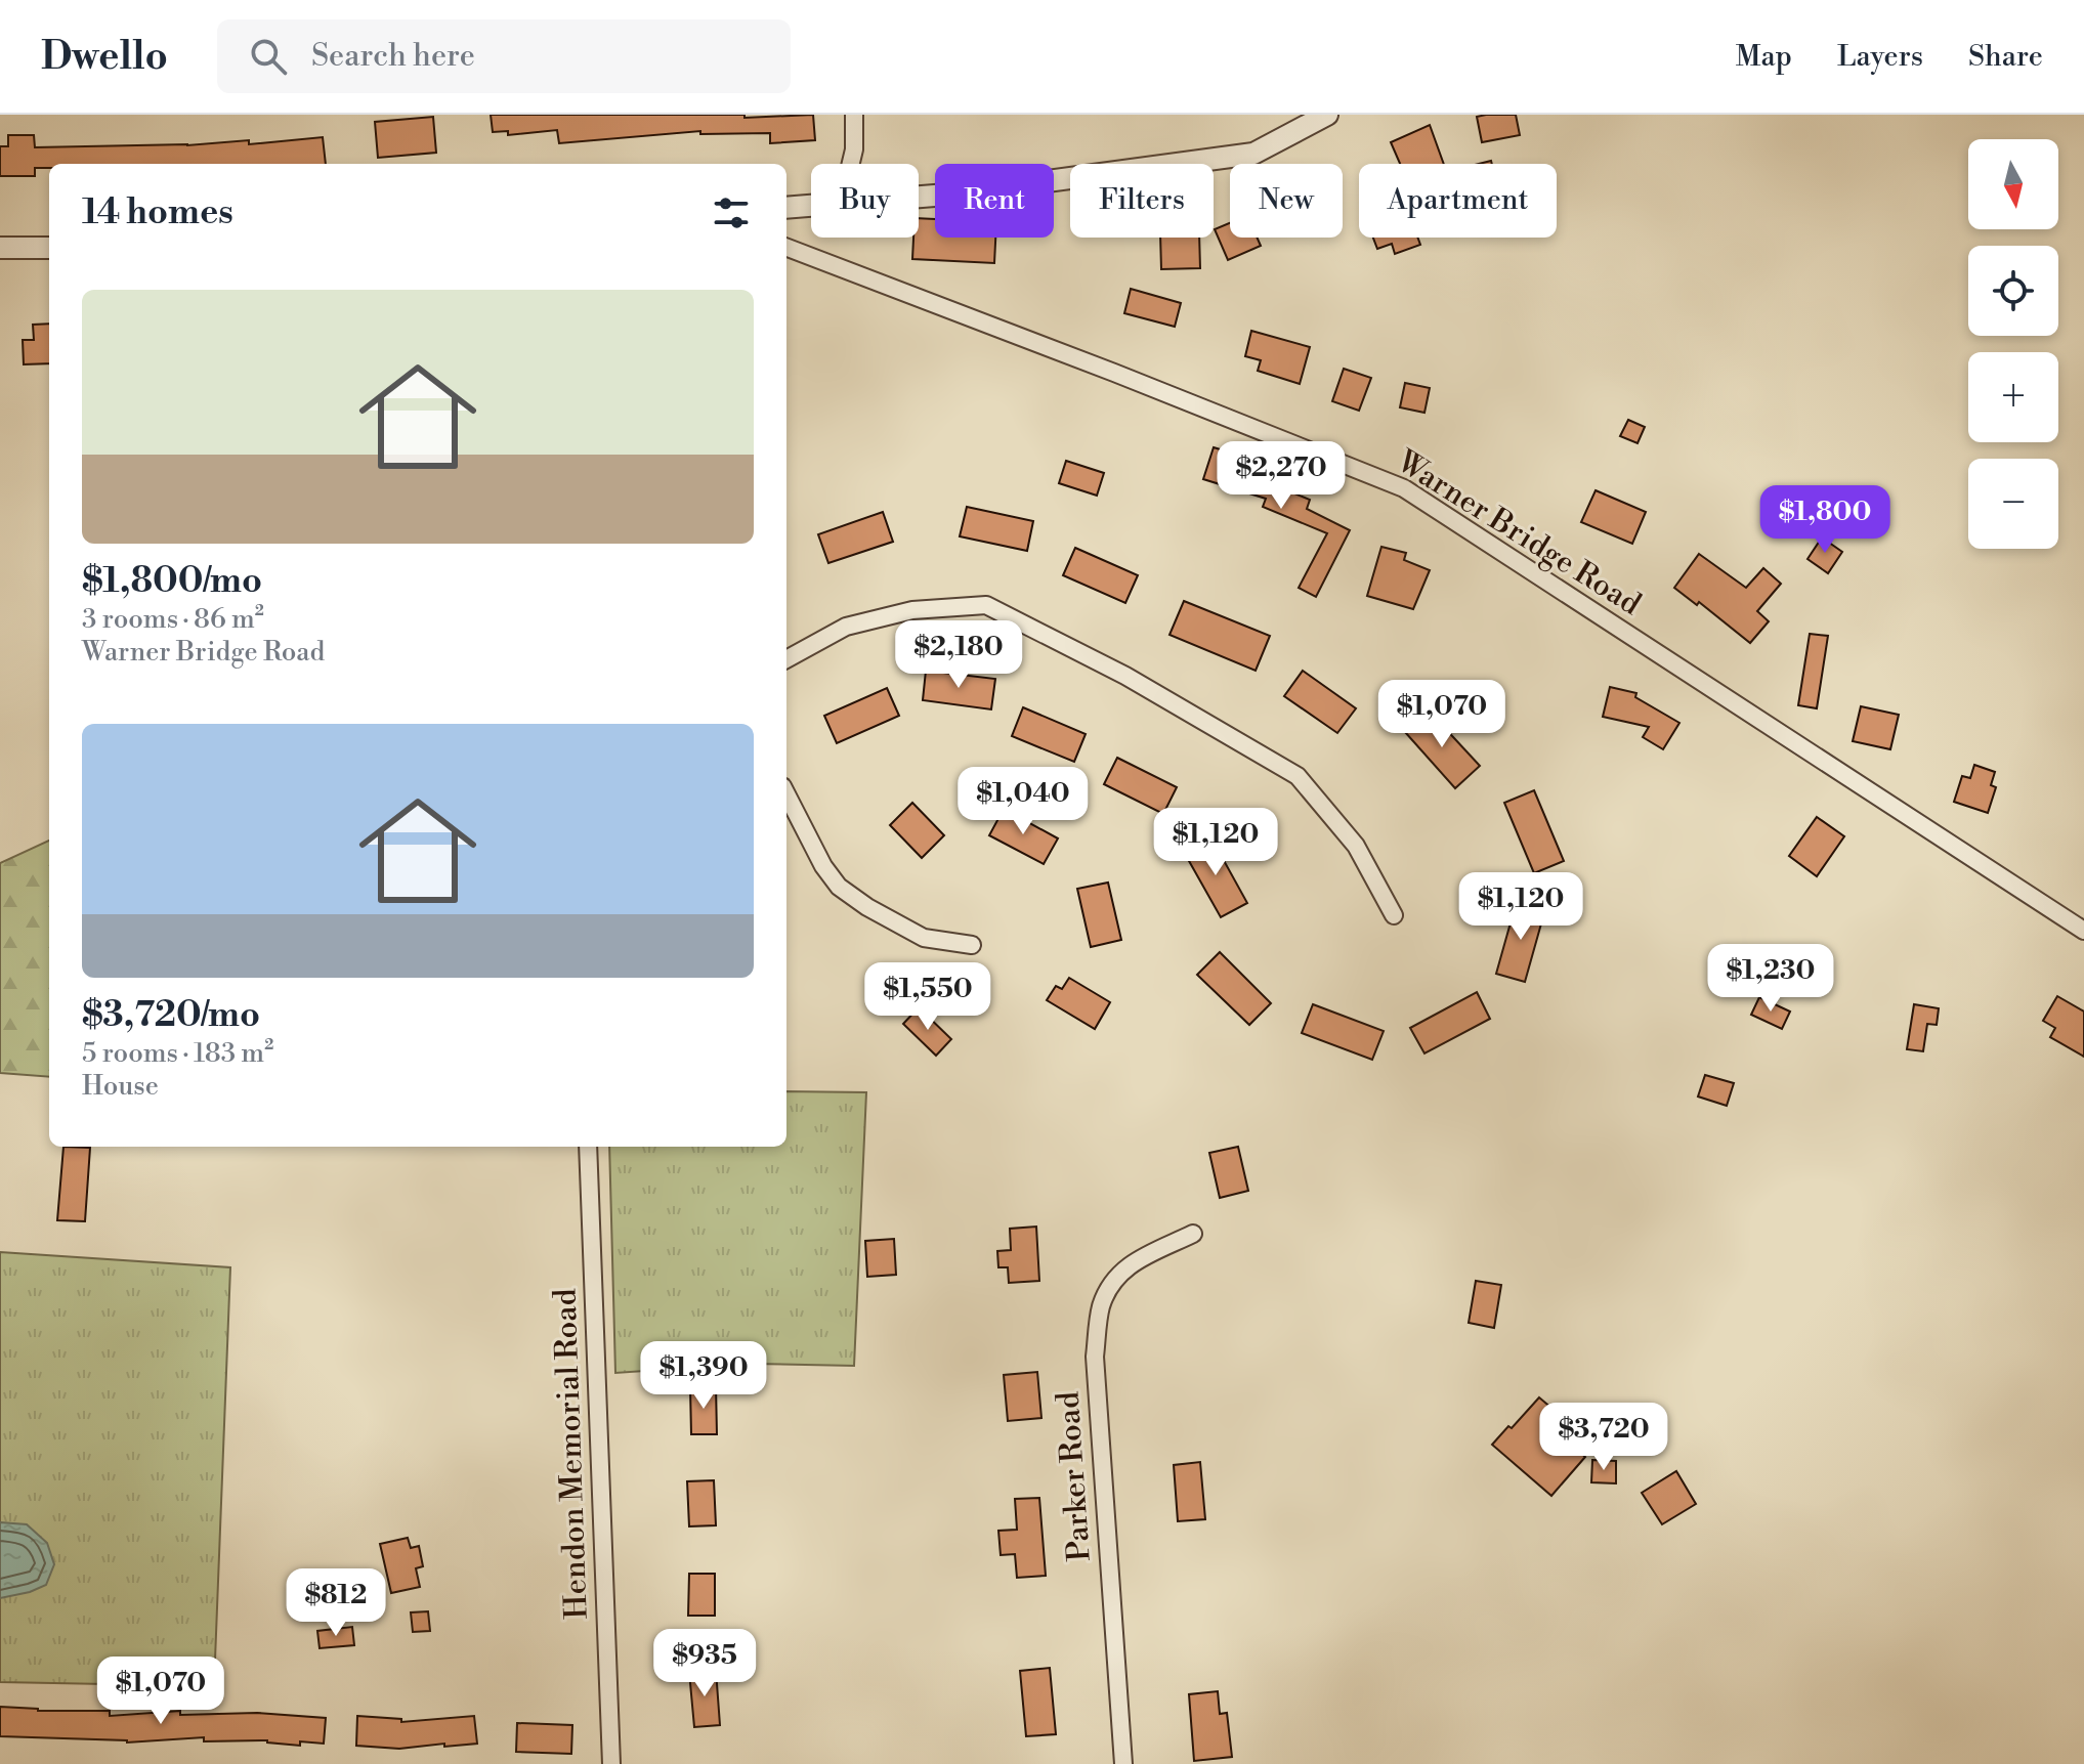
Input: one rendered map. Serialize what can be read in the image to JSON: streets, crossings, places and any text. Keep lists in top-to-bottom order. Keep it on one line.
{"streets":{"street":["Warner Bridge Road","Hendon Memorial Road","Parker Road"]},"north":"bottom","page":{"header":"Dwello","search":"Search here","nav":["Map","Layers","Share"],"map_buttons":["+","−"],"chip":["Buy","Rent","Filters","New","Apartment"],"heading":"14 homes","list":[{"name":"$1,800/mo","note":"3 rooms · 86 m² · Warner Bridge Road"},{"name":"$3,720/mo","note":"5 rooms · 183 m² · House"}],"price":["$2,270","$1,800","$2,180","$1,070","$1,040","$1,120","$1,120","$1,230","$1,550","$1,390","$3,720","$812","$935","$1,070"]}}
